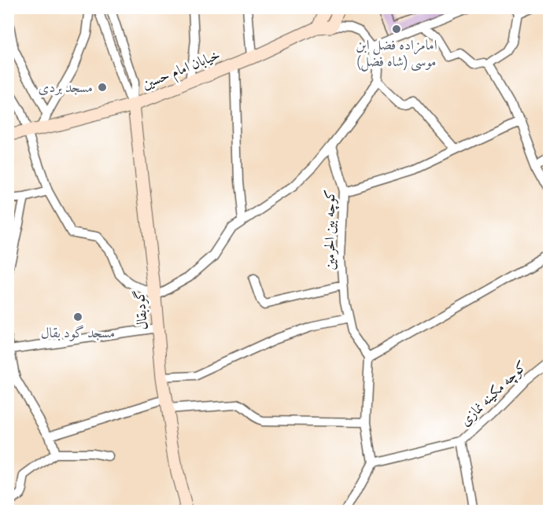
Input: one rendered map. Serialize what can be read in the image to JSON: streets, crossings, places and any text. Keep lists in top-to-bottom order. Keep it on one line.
{"streets":{"street":["خیابان امام حسین","کوچه بین الحرمین","گودبقال","کوچه مکینه نمازی"]},"crossings":[["خیابان امام حسین","گودبقال"]],"places":["امامزاده فضل ابن موسی (شاه فضل)","مسجد بردی","مسجد گود بقال"]}
